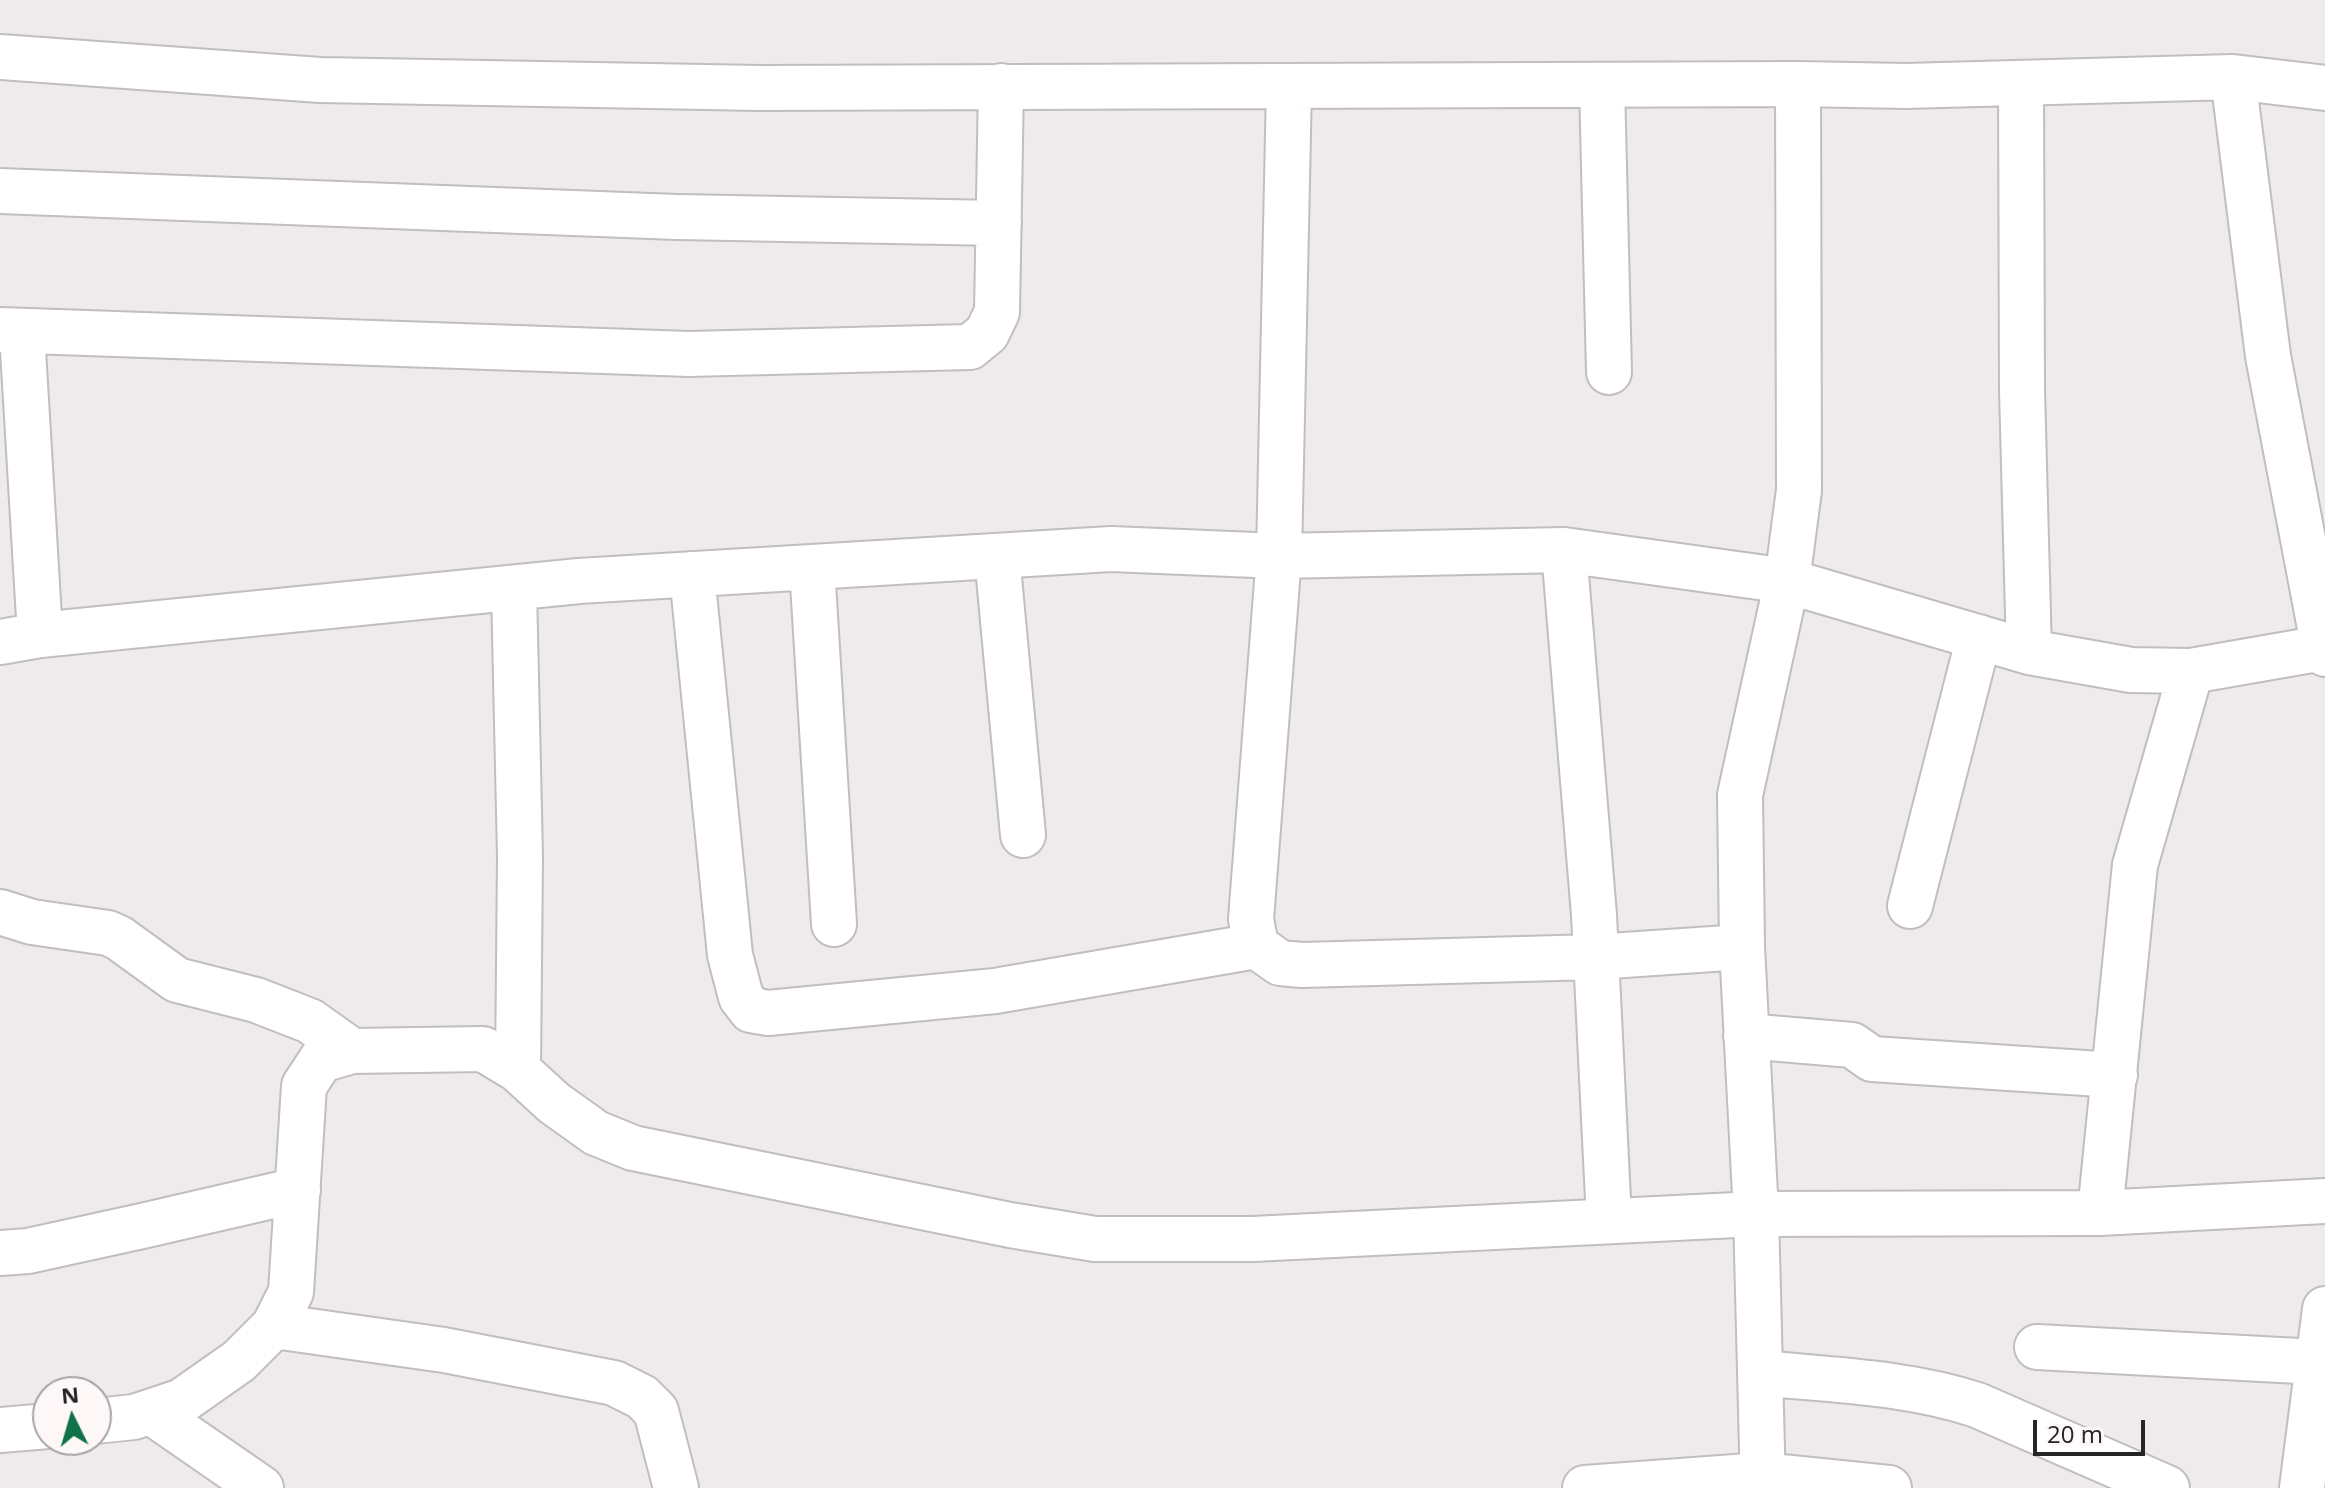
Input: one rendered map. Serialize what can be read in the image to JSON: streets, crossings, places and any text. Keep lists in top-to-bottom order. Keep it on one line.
{"scale_bar":"20 m","north":"top"}
